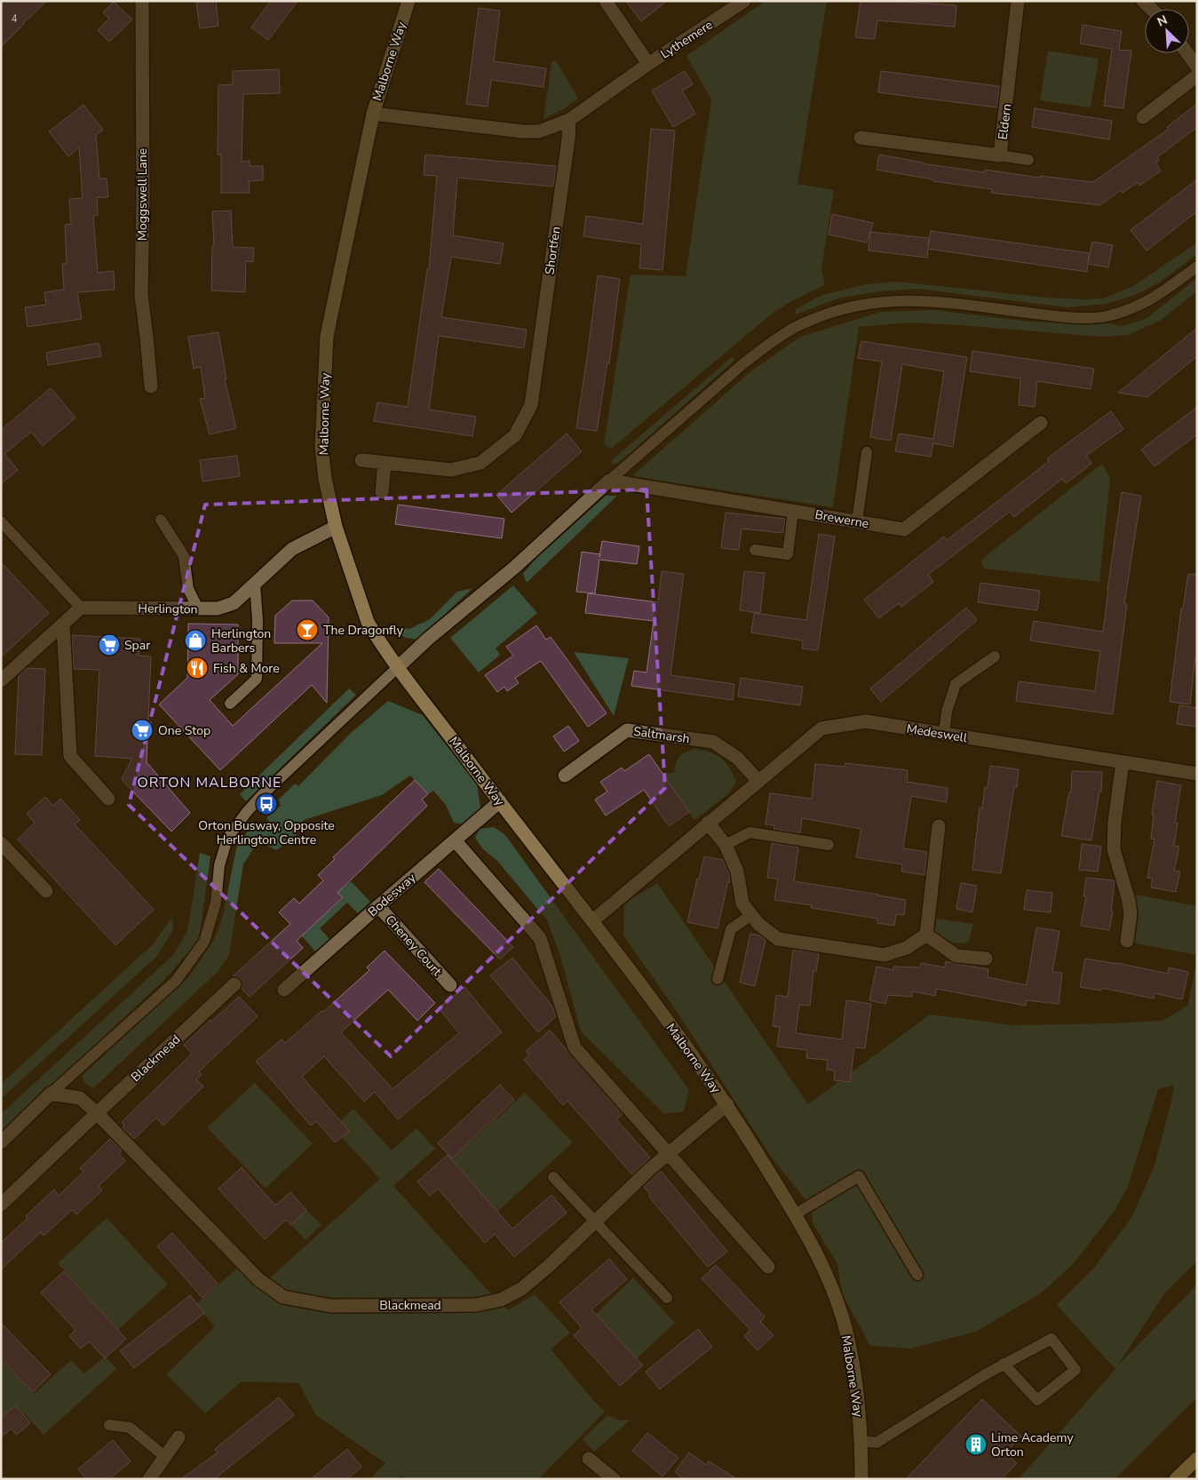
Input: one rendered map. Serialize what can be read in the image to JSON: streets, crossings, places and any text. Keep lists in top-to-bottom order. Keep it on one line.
{"streets":{"street":["Lythemere","Malborne Way","Eldern","Moggswell Lane","Shortfen","Brewerne","Herlington","Medeswell","Saltmarsh","Bodesway","Cheney Court","Blackmead"]},"crossings":[["Malborne Way","Herlington"],["Malborne Way","Medeswell"],["Malborne Way","Bodesway"],["Malborne Way","Blackmead"],["Medeswell","Saltmarsh"],["Bodesway","Cheney Court"]],"districts":["ORTON MALBORNE"],"places":{"bar":["The Dragonfly"],"shop":["Herlington Barbers"],"supermarket":["Spar","One Stop"],"restaurant":["Fish & More"],"bus stop":["Orton Busway, Opposite Herlington Centre"],"building":["Lime Academy Orton"]},"house_numbers":["4"],"north":"top left"}
